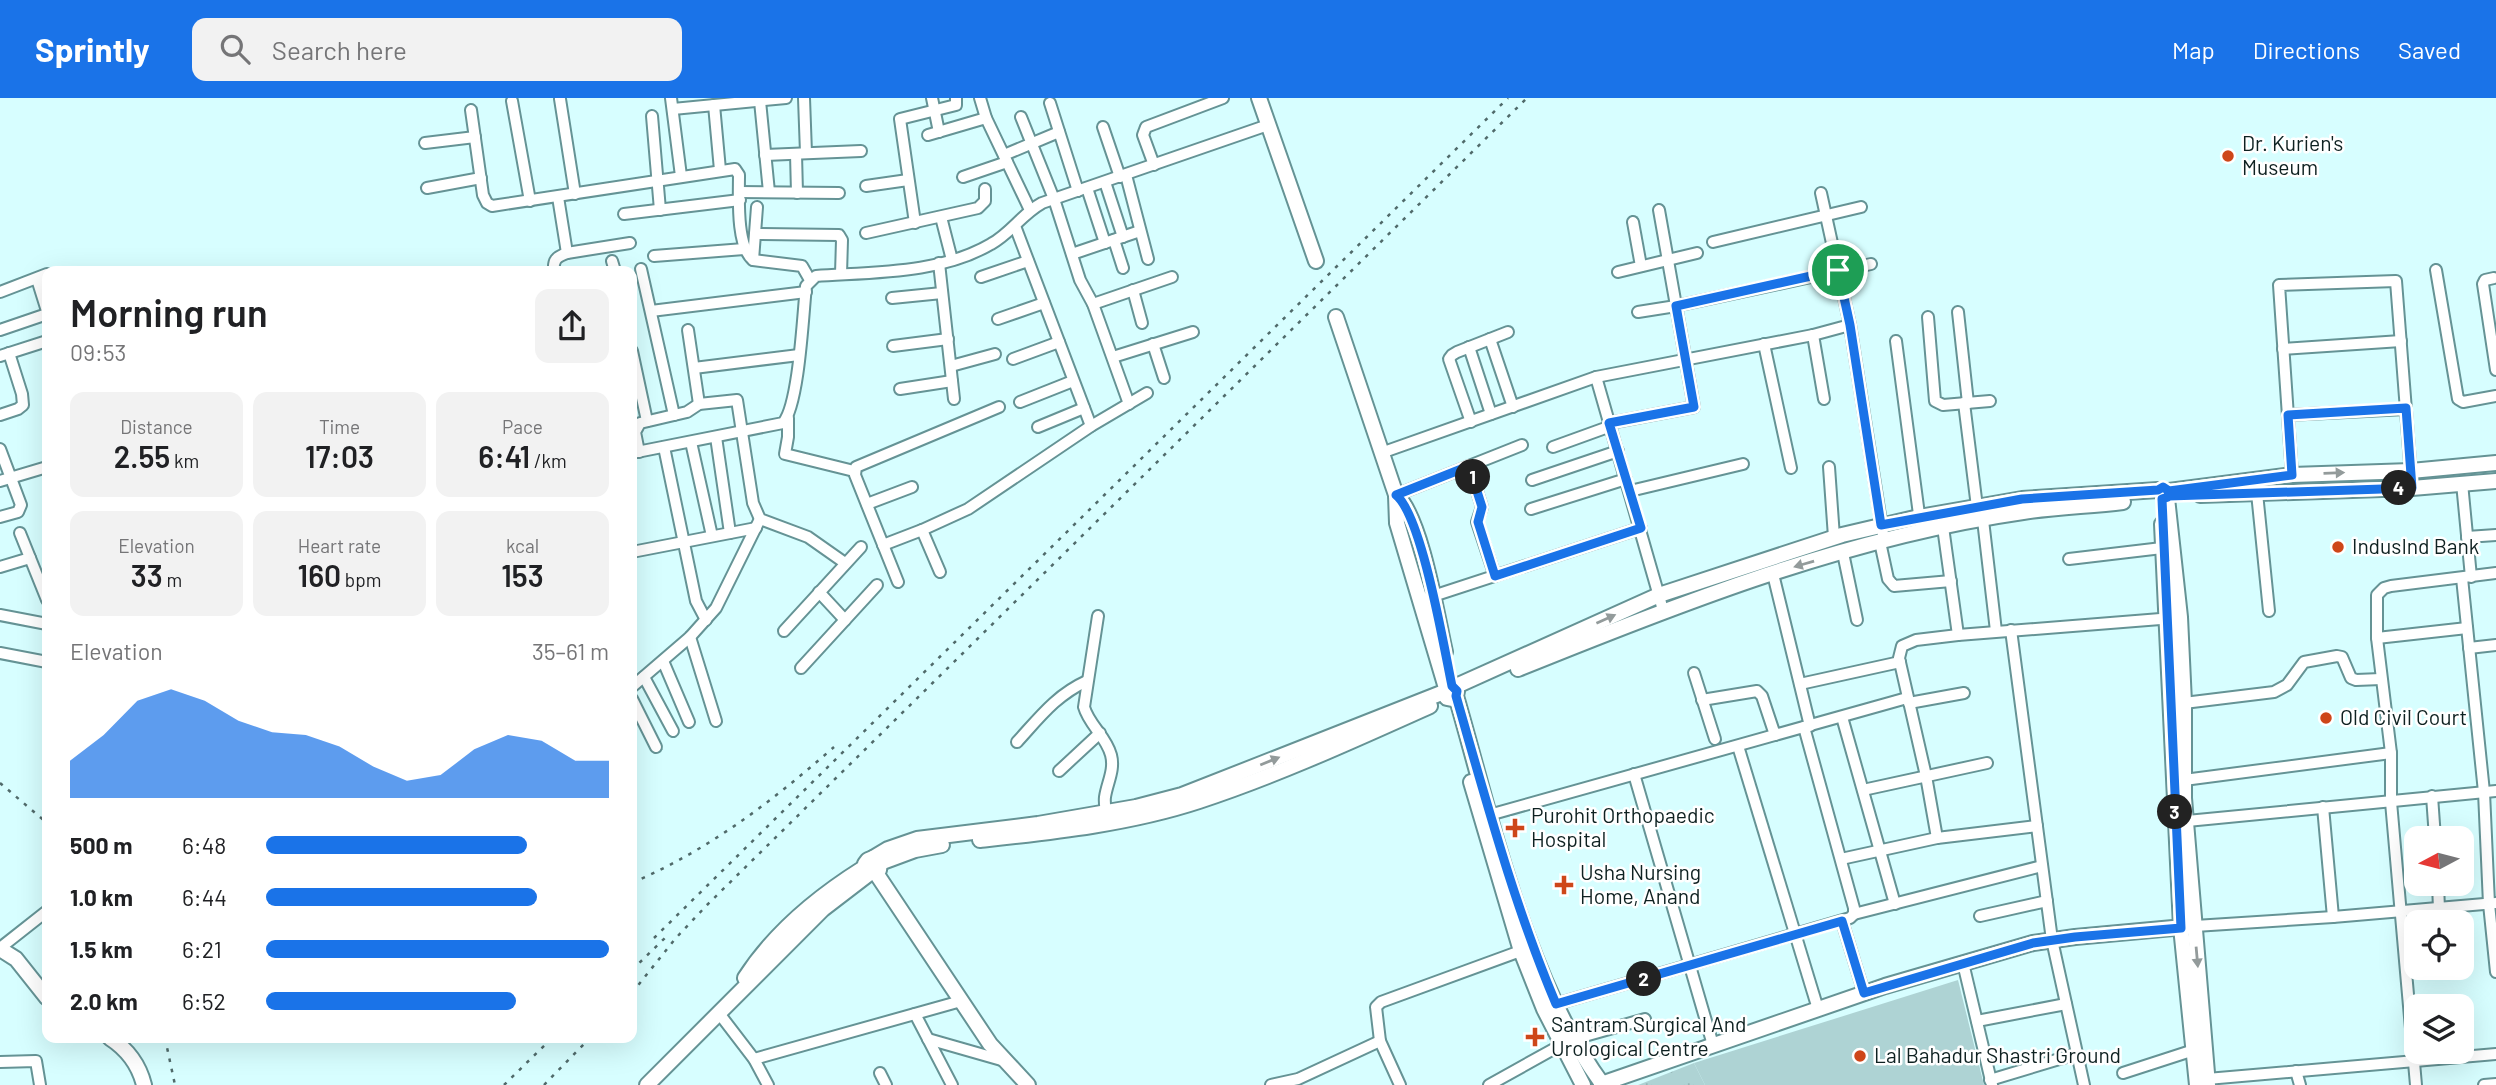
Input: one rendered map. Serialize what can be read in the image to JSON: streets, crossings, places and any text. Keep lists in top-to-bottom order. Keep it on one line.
{"places":{"other":["Dr. Kurien's Museum","IndusInd Bank","Old Civil Court","Lal Bahadur Shastri Ground"],"health":["Purohit Orthopaedic Hospital","Usha Nursing Home, Anand","Santram Surgical And Urological Centre"]},"north":"left","page":{"header":"Sprintly","search":"Search here","nav":["Map","Directions","Saved"],"heading":["Morning run","09:53"],"stats":[["Distance","2.55 km"],["Time","17:03"],["Pace","6:41 /km"],["Elevation","33 m"],["Heart rate","160 bpm"],["kcal","153"]],"pins":["1","4","3","2"],"chart":["Elevation","35–61 m"],"list":[{"name":"500 m","note":"6:48"},{"name":"1.0 km","note":"6:44"},{"name":"1.5 km","note":"6:21"},{"name":"2.0 km","note":"6:52"}]}}
